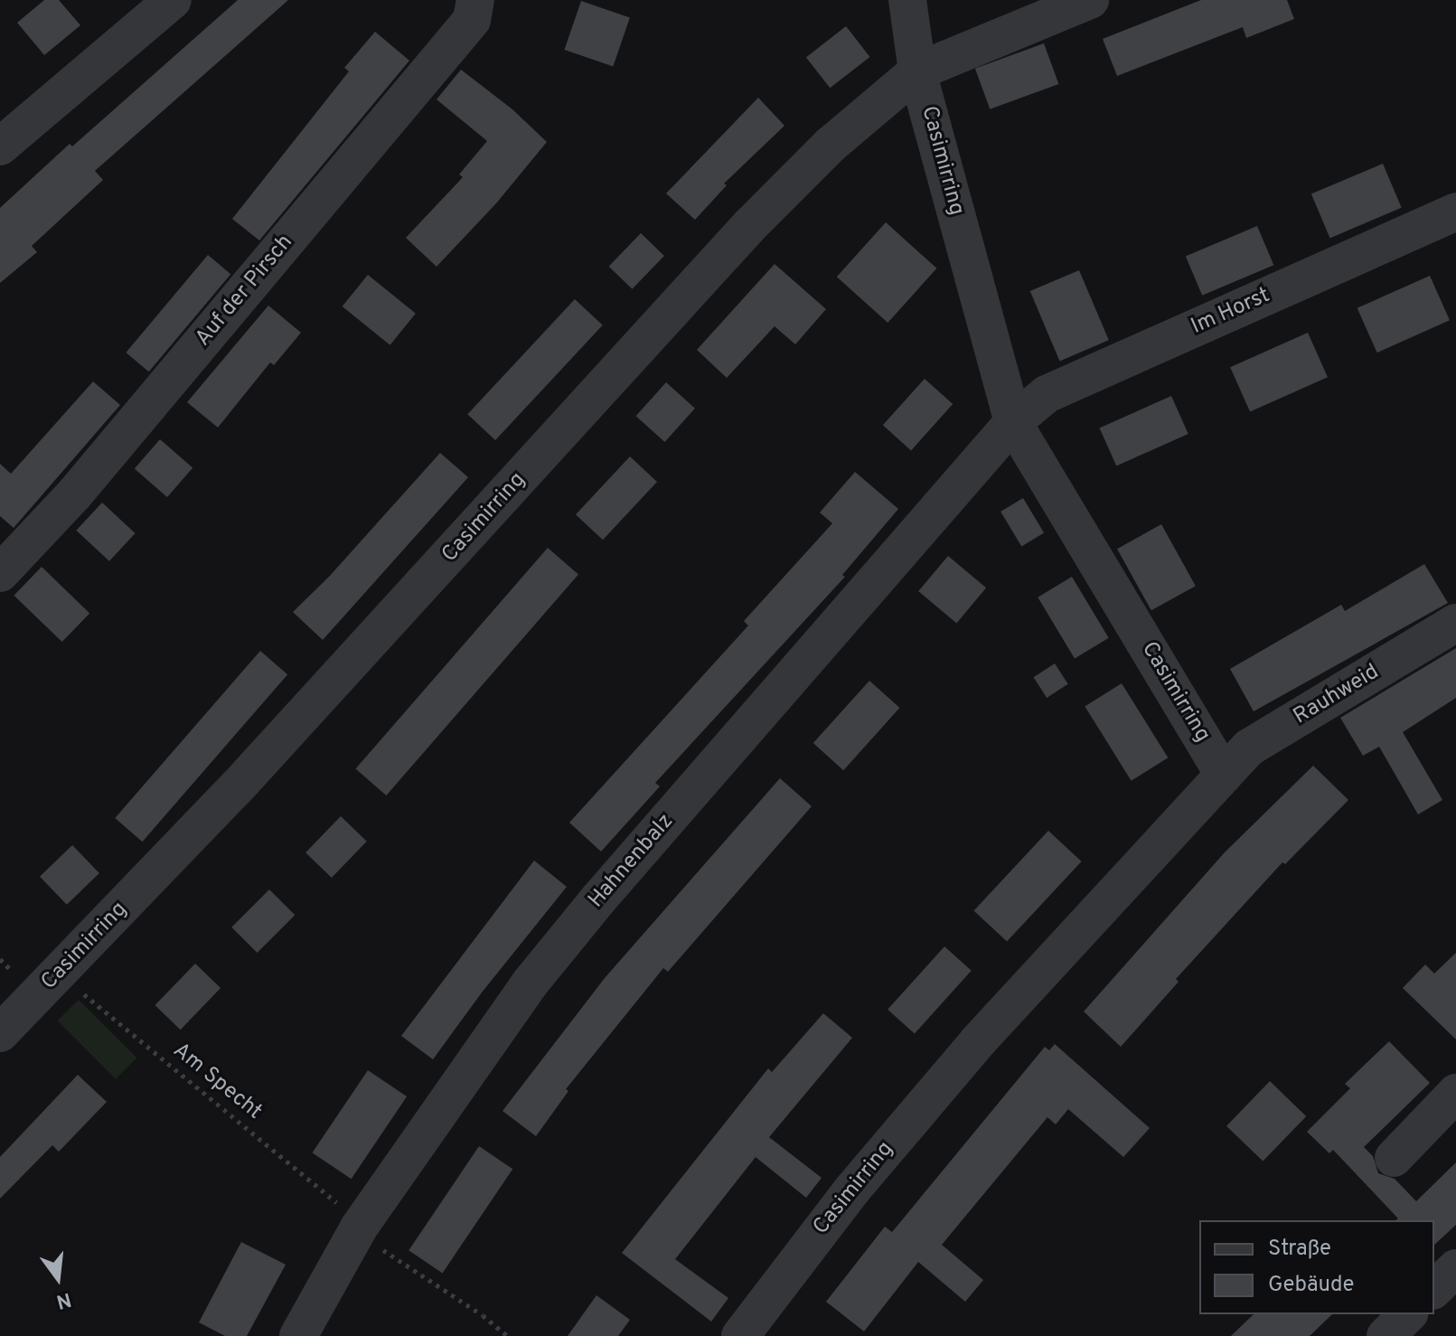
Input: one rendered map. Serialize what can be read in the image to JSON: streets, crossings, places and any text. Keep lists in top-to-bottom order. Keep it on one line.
{"streets":{"street":["Casimirring","Auf der Pirsch","Im Horst","Rauhweid","Hahnenbalz"],"path":["Am Specht"]},"crossings":[["Casimirring","Im Horst"],["Casimirring","Rauhweid"],["Casimirring","Hahnenbalz"],["Im Horst","Hahnenbalz"]],"legend":["Straße","Gebäude"],"north":"bottom"}
